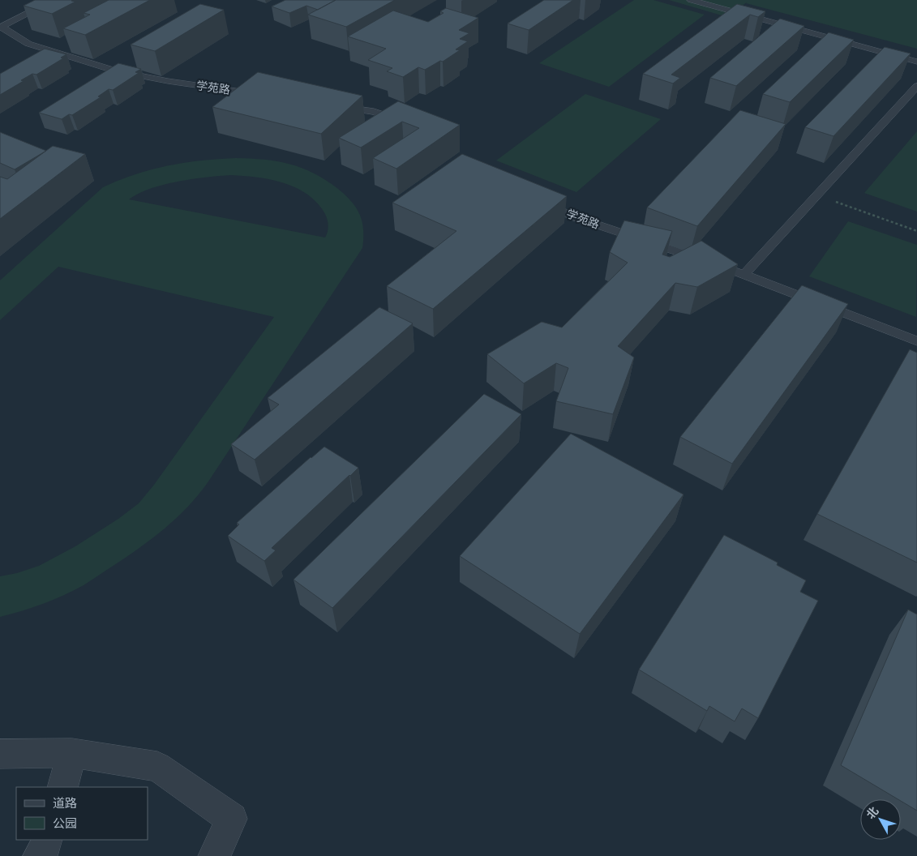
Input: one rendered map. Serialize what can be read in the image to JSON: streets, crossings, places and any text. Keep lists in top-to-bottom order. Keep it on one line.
{"streets":{"lane":["学苑路"]},"legend":["道路","公园"],"north":"top left"}
